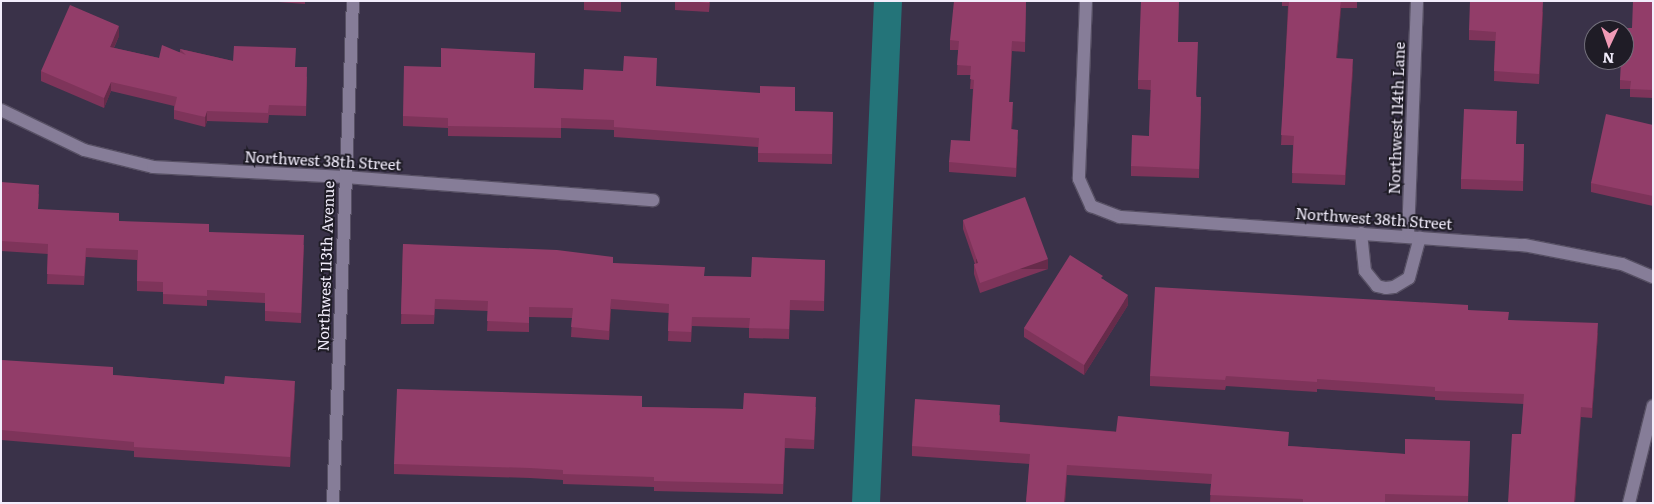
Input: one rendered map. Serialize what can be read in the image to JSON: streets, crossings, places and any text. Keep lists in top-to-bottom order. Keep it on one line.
{"streets":{"street":["Northwest 114th Lane","Northwest 38th Street","Northwest 113th Avenue"]},"crossings":[["Northwest 114th Lane","Northwest 38th Street"],["Northwest 38th Street","Northwest 113th Avenue"]],"north":"bottom"}
